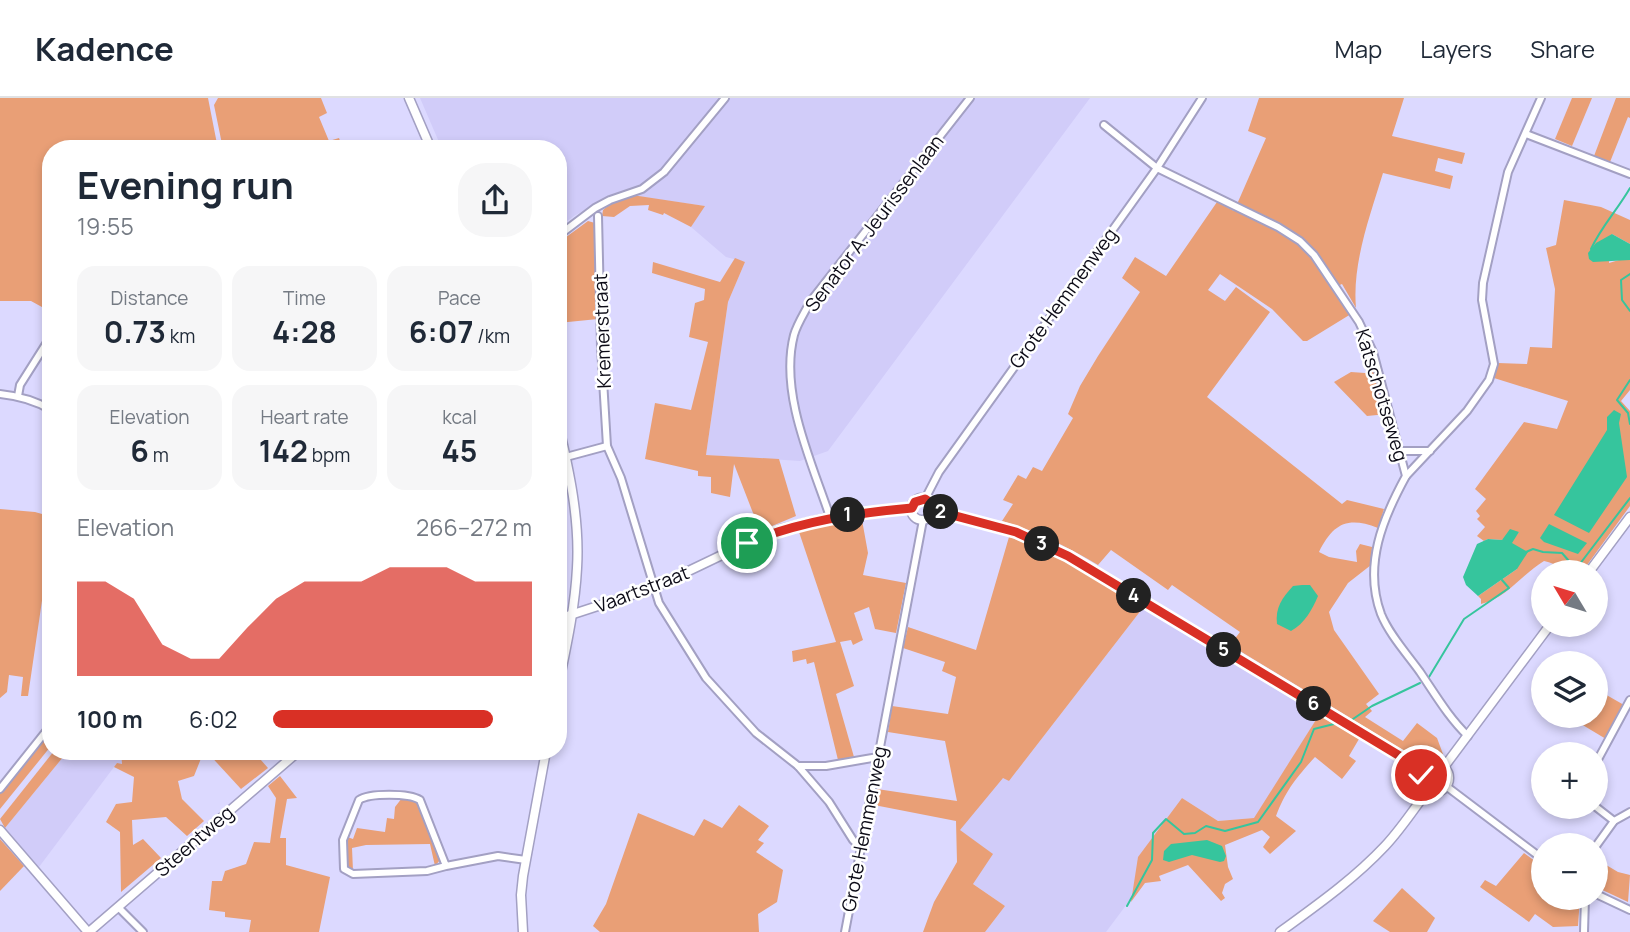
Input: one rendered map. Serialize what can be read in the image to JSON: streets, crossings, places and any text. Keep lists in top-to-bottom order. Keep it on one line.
{"streets":{"street":["Senator A. Jeurissenlaan","Grote Hemmenweg","Kremerstraat","Katschotseweg","Vaartstraat","Steentweg"]},"crossings":[["Senator A. Jeurissenlaan","Vaartstraat"],["Grote Hemmenweg","Kremerstraat"],["Grote Hemmenweg","Katschotseweg"],["Grote Hemmenweg","Vaartstraat"],["Kremerstraat","Vaartstraat"]],"north":"top left","page":{"header":"Kadence","nav":["Map","Layers","Share"],"heading":["Evening run","19:55"],"stats":[["Distance","0.73 km"],["Time","4:28"],["Pace","6:07 /km"],["Elevation","6 m"],["Heart rate","142 bpm"],["kcal","45"]],"pins":["2","1","3","4","5","6"],"chart":["Elevation","266–272 m"],"map_buttons":["+","−"],"list":[{"name":"100 m","note":"6:02"}]}}
